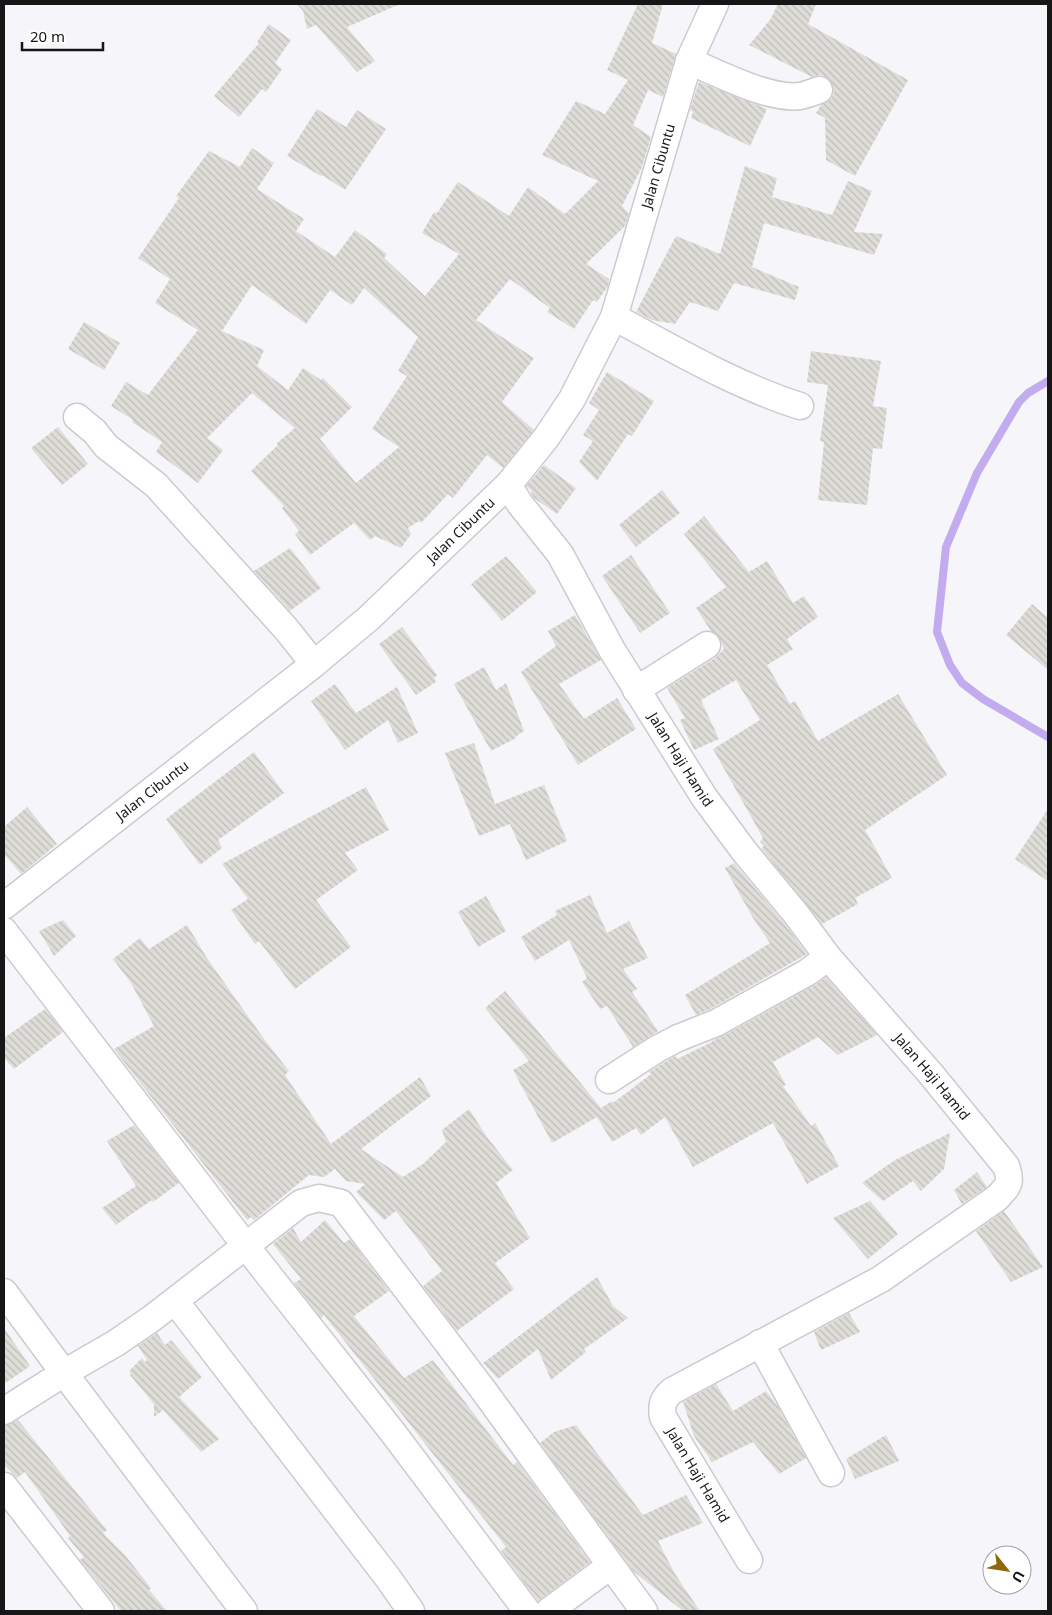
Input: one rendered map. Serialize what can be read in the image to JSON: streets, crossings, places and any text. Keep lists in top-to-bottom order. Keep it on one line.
{"streets":{"street":["Jalan Cibuntu","Jalan Haji Hamid"]},"crossings":[["Jalan Cibuntu","Jalan Haji Hamid"]],"scale_bar":"20 m","north":"bottom right"}
